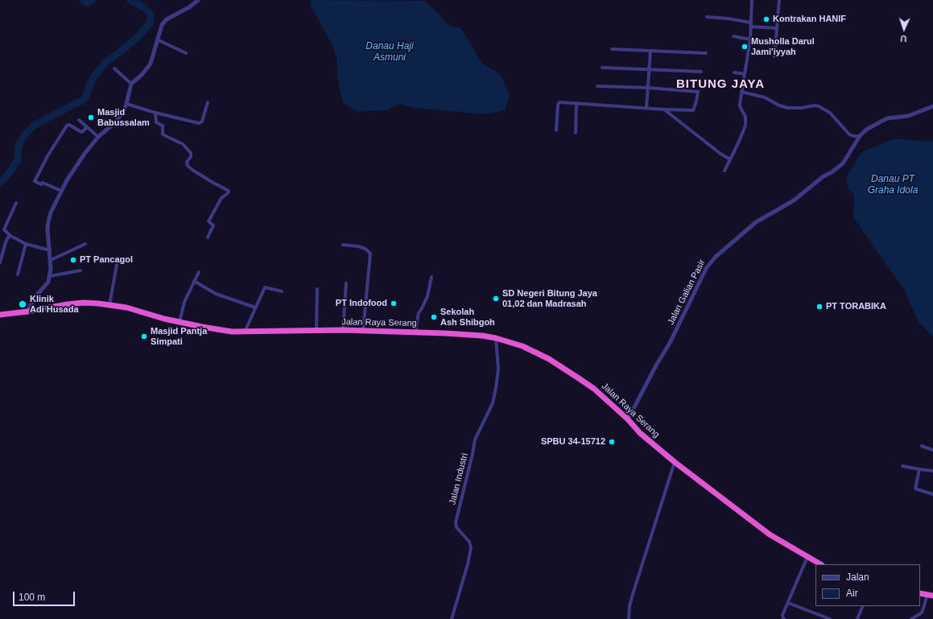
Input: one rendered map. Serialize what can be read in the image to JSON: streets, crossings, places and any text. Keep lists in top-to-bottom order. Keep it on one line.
{"streets":{"highway":["Jalan Raya Serang"],"street":["Jalan Galian Pasir","Jalan Industri"]},"crossings":[["Jalan Galian Pasir","Jalan Raya Serang"],["Jalan Raya Serang","Jalan Industri"]],"districts":["BITUNG JAYA"],"water":["Danau Haji Asmuni","Danau PT Graha Idola"],"places":["Kontrakan HANIF","Musholla Darul Jami'iyyah","Masjid Babussalam","PT Pancagol","SD Negeri Bitung Jaya 01,02 dan Madrasah","PT Indofood","Klinik Adi Husada","PT TORABIKA","Sekolah Ash Shibgoh","Masjid Pantja Simpati","SPBU 34-15712"],"legend":["Jalan","Air"],"scale_bar":"100 m","north":"bottom"}
